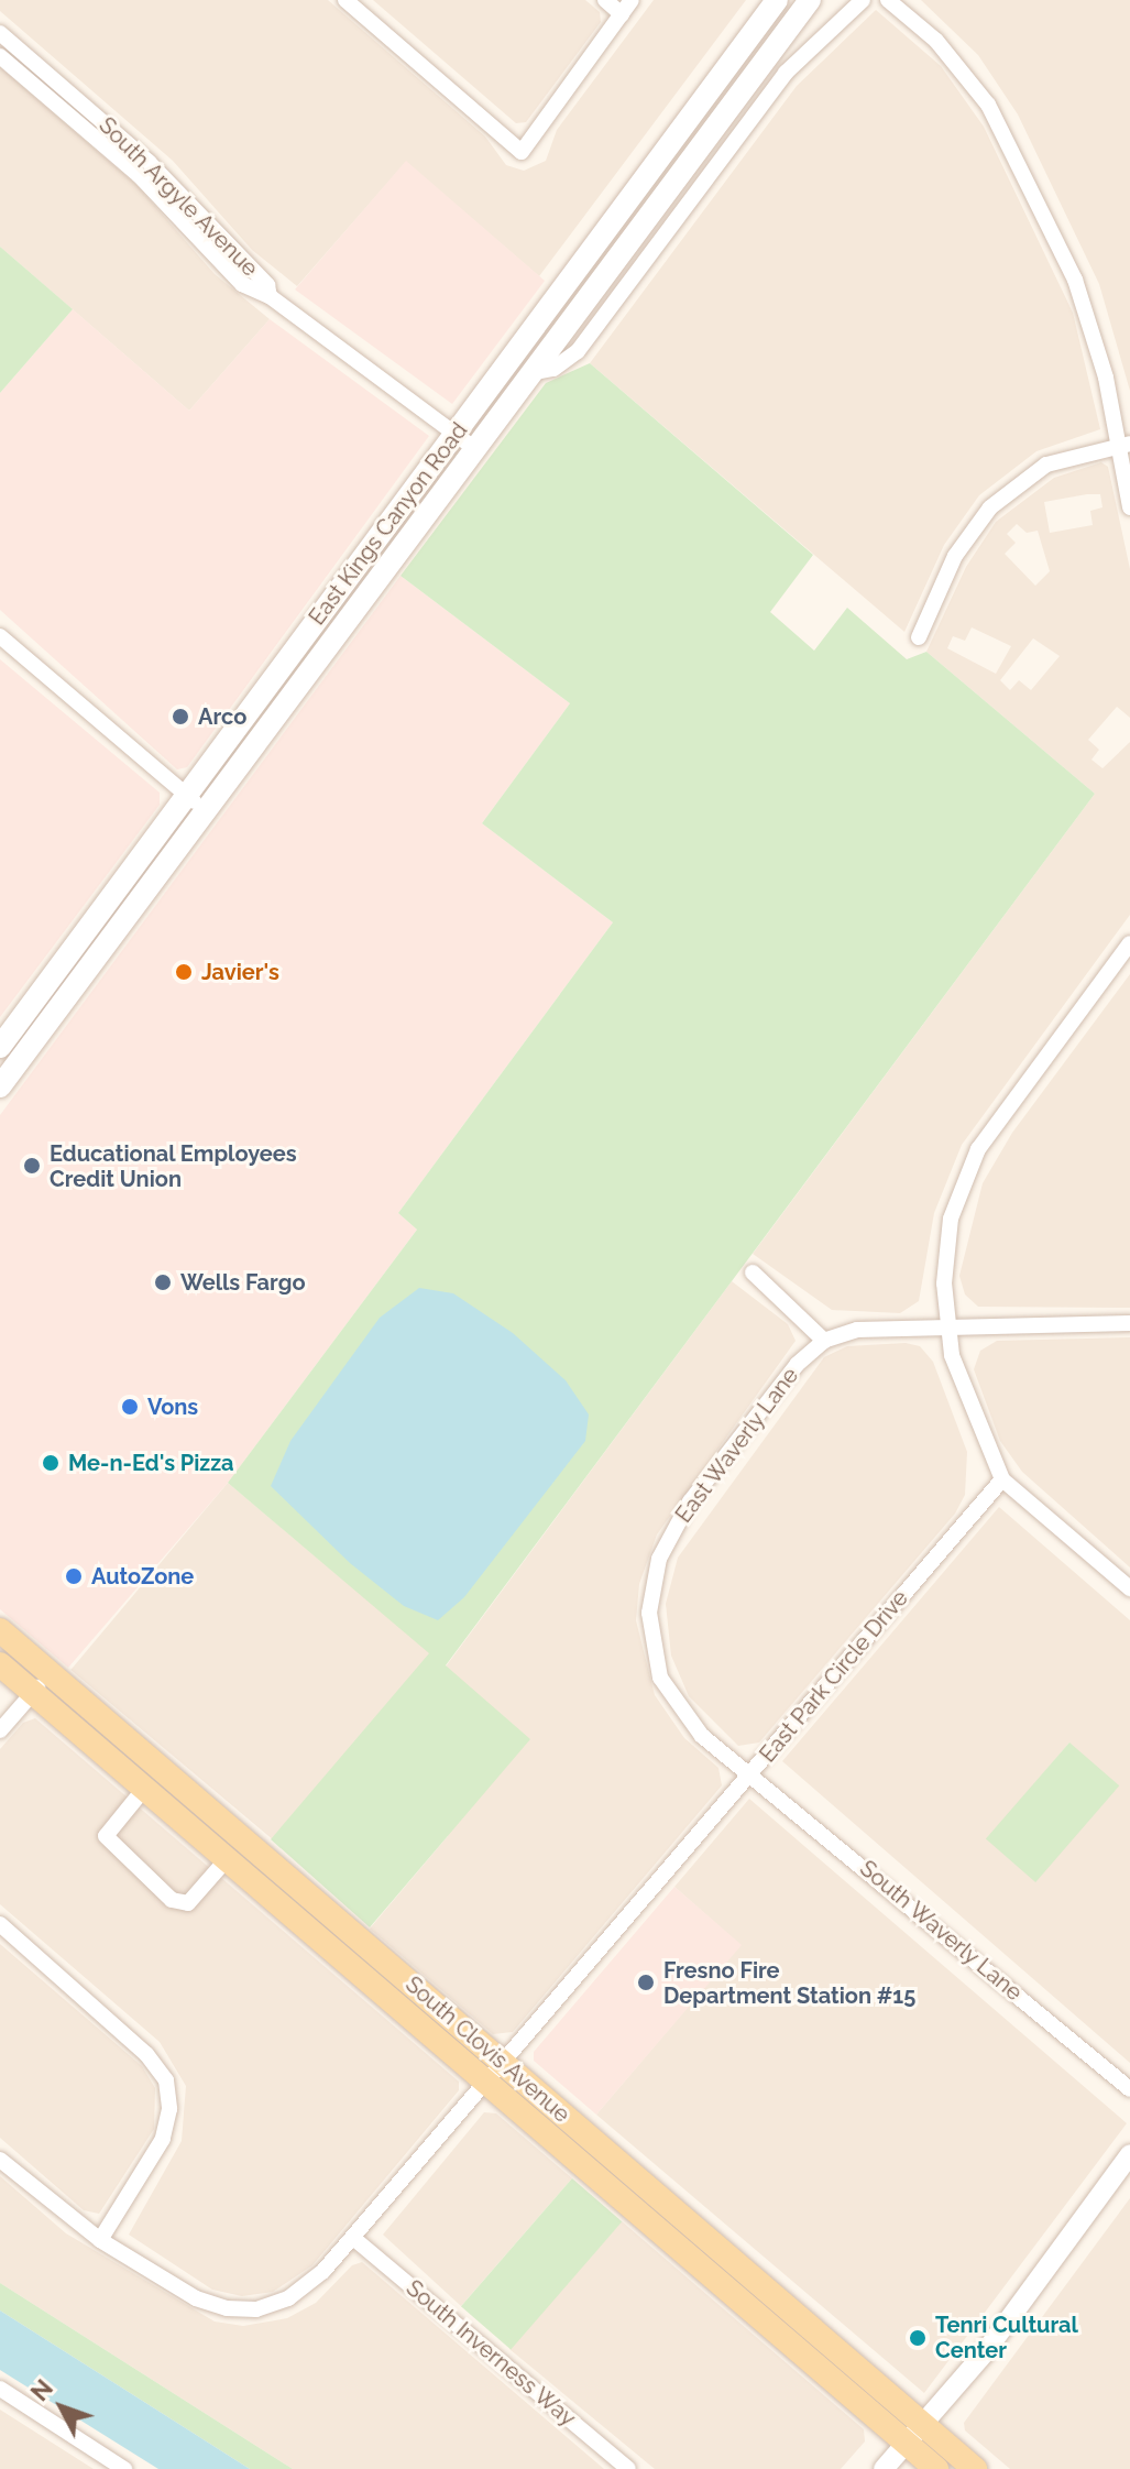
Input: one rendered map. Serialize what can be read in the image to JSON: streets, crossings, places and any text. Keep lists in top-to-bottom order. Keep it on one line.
{"streets":{"main road":["East Kings Canyon Road","South Clovis Avenue"],"street":["South Argyle Avenue","East Waverly Lane","East Park Circle Drive","South Waverly Lane","South Inverness Way"]},"crossings":[["South Argyle Avenue","East Kings Canyon Road"],["East Waverly Lane","East Park Circle Drive"],["East Waverly Lane","South Waverly Lane"],["East Park Circle Drive","South Waverly Lane"],["East Park Circle Drive","South Clovis Avenue"],["East Park Circle Drive","South Inverness Way"]],"places":["Arco","Javier's","Educational Employees Credit Union","Wells Fargo","Vons","Me-n-Ed's Pizza","AutoZone","Fresno Fire Department Station #15","Tenri Cultural Center"],"north":"top left"}
